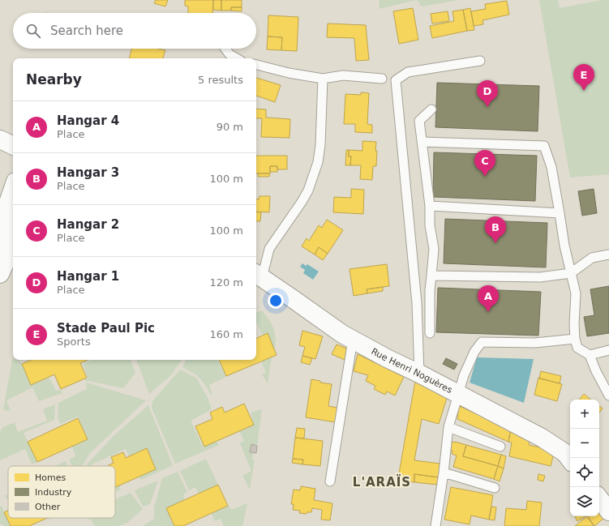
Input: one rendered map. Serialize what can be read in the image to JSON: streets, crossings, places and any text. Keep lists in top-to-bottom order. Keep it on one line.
{"streets":{"street":["Rue Henri Noguères"]},"districts":["L'ARAÏS"],"legend":["Homes","Industry","Other"],"page":{"search":"Search here","heading":["Nearby","5 results"],"pins":["E","D","C","B","A"],"list":[{"mark":"A","name":"Hangar 4","note":"Place","value":"90 m"},{"mark":"B","name":"Hangar 3","note":"Place","value":"100 m"},{"mark":"C","name":"Hangar 2","note":"Place","value":"100 m"},{"mark":"D","name":"Hangar 1","note":"Place","value":"120 m"},{"mark":"E","name":"Stade Paul Pic","note":"Sports","value":"160 m"}],"map_buttons":["+","−"]}}
